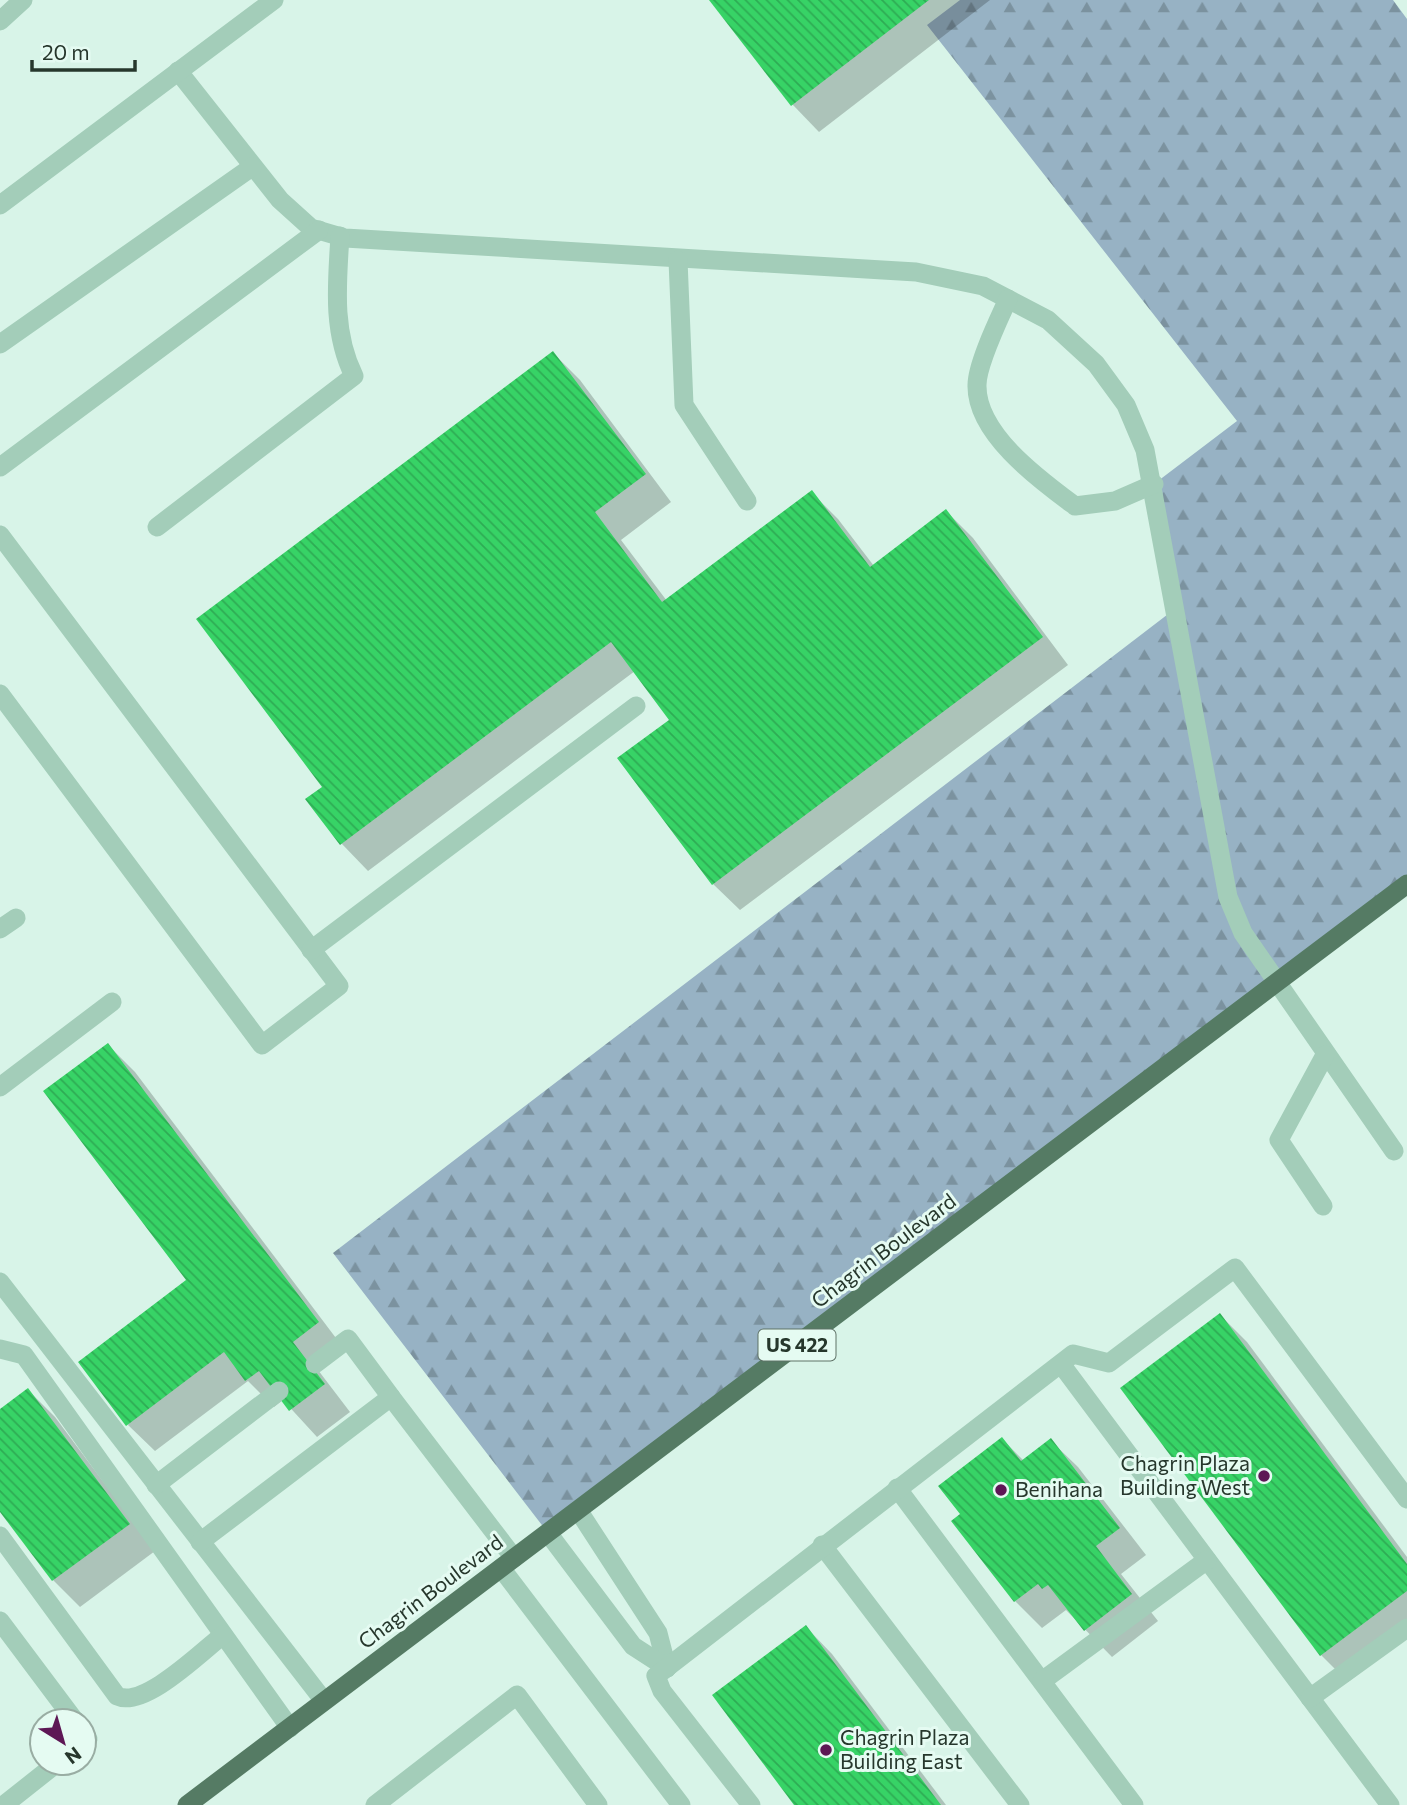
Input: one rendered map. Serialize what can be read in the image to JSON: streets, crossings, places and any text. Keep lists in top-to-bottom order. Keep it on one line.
{"streets":{"main road":["Chagrin Boulevard","US 422"]},"places":["Chagrin Plaza Building West","Benihana","Chagrin Plaza Building East"],"scale_bar":"20 m","north":"bottom right"}
